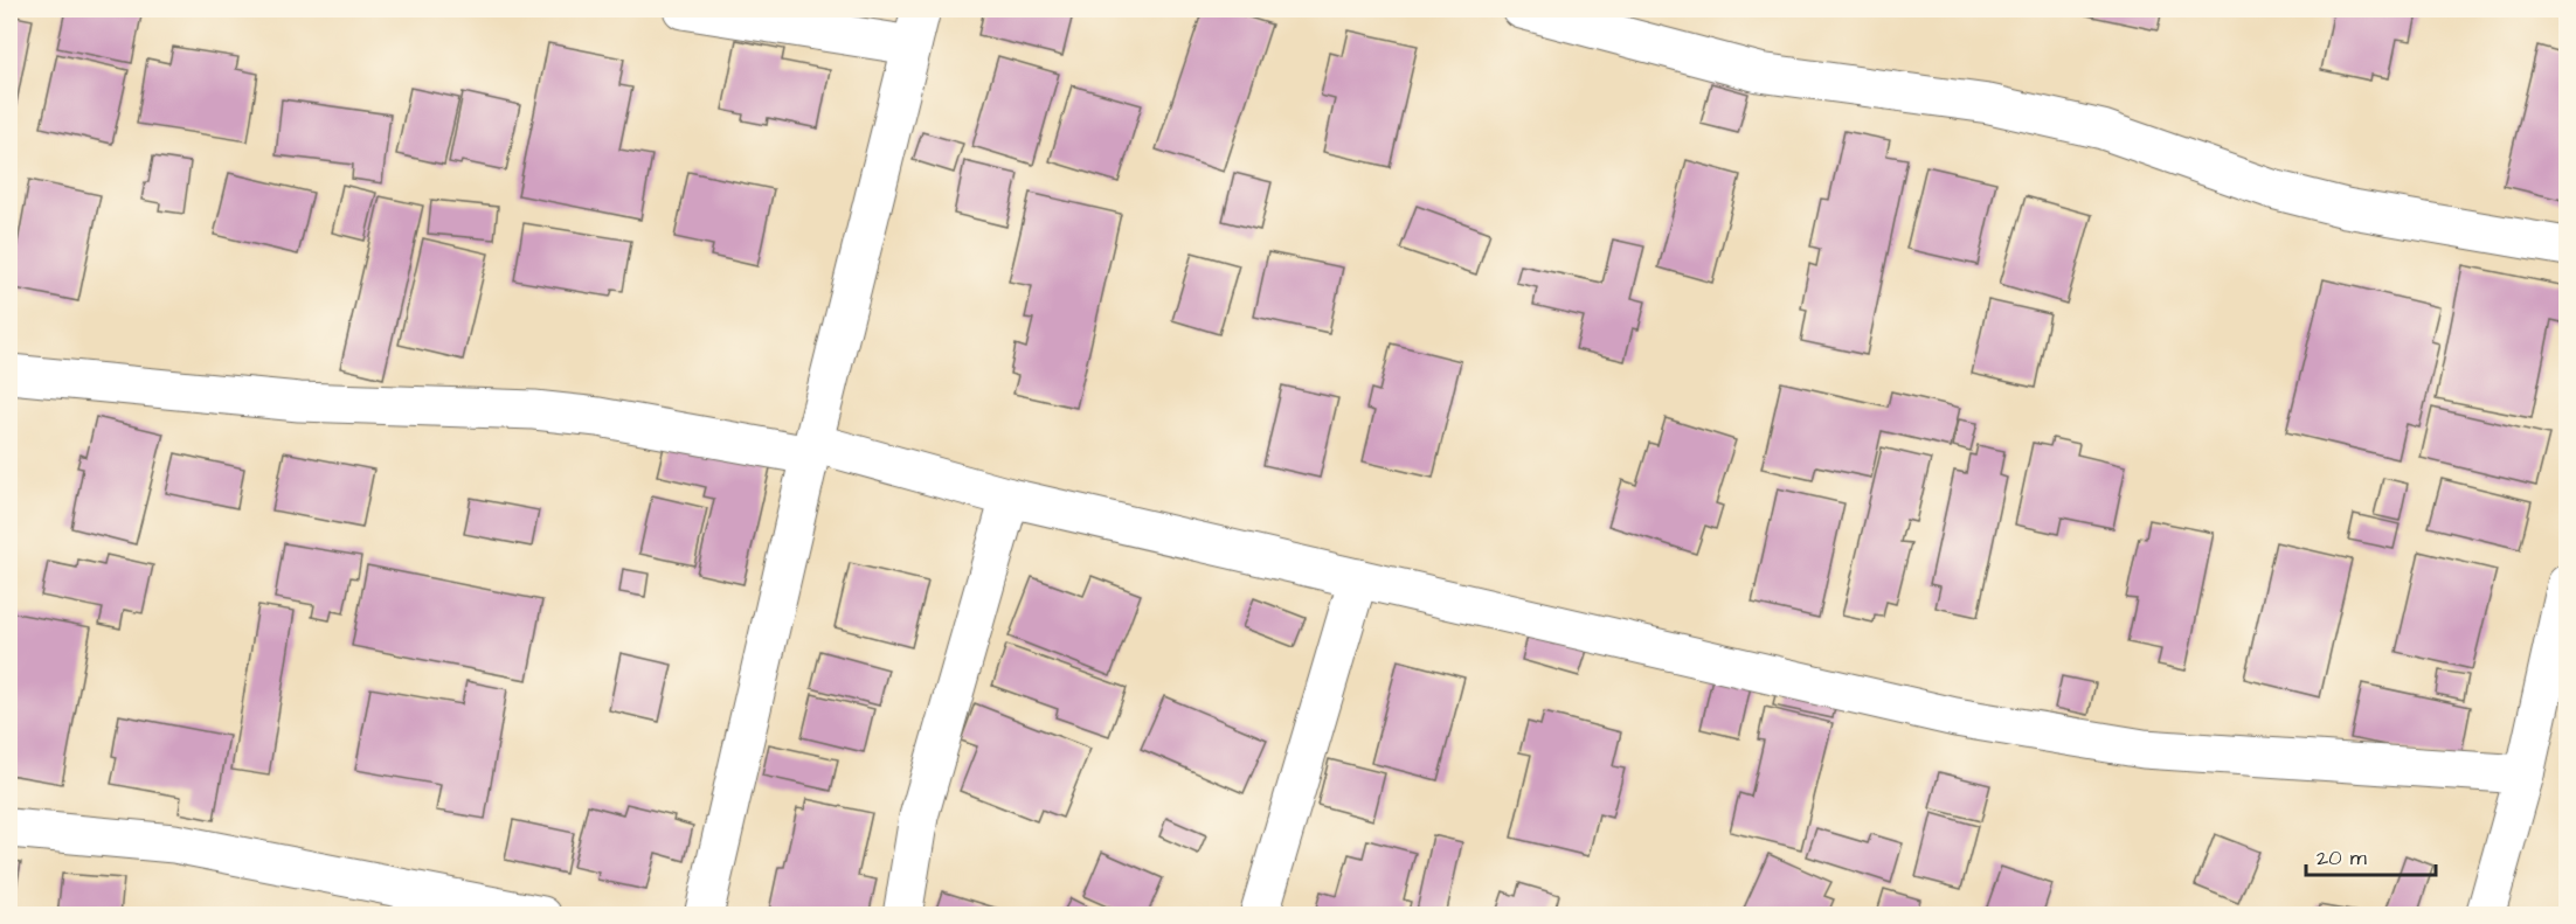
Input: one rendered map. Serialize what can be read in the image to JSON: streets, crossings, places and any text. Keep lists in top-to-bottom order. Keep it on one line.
{"scale_bar":"20 m"}
